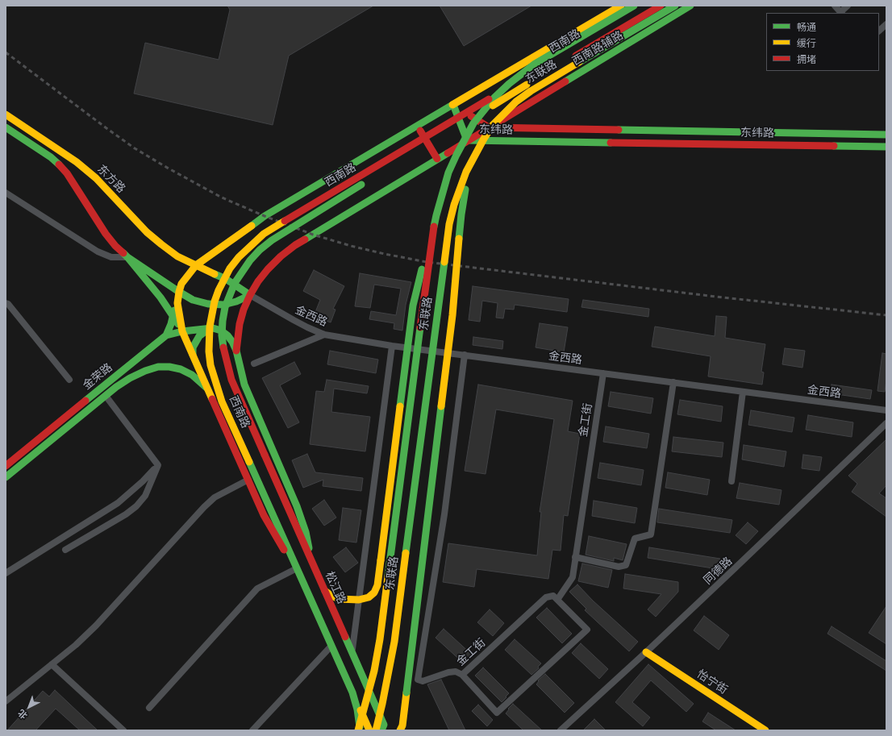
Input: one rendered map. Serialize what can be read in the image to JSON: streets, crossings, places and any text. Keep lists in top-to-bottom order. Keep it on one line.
{"streets":{"main road":["西南路","西南路辅路","东联路","东纬路","东方路","金荣路","松江路","怡宁街"],"street":["金西路","金工街","同德路"]},"crossings":[["西南路","东纬路"],["西南路","东方路"],["西南路","松江路"],["西南路辅路","东纬路"],["东方路","金西路"],["金西路","金工街"],["同德路","怡宁街"]],"legend":["畅通","缓行","拥堵"],"north":"bottom left"}
